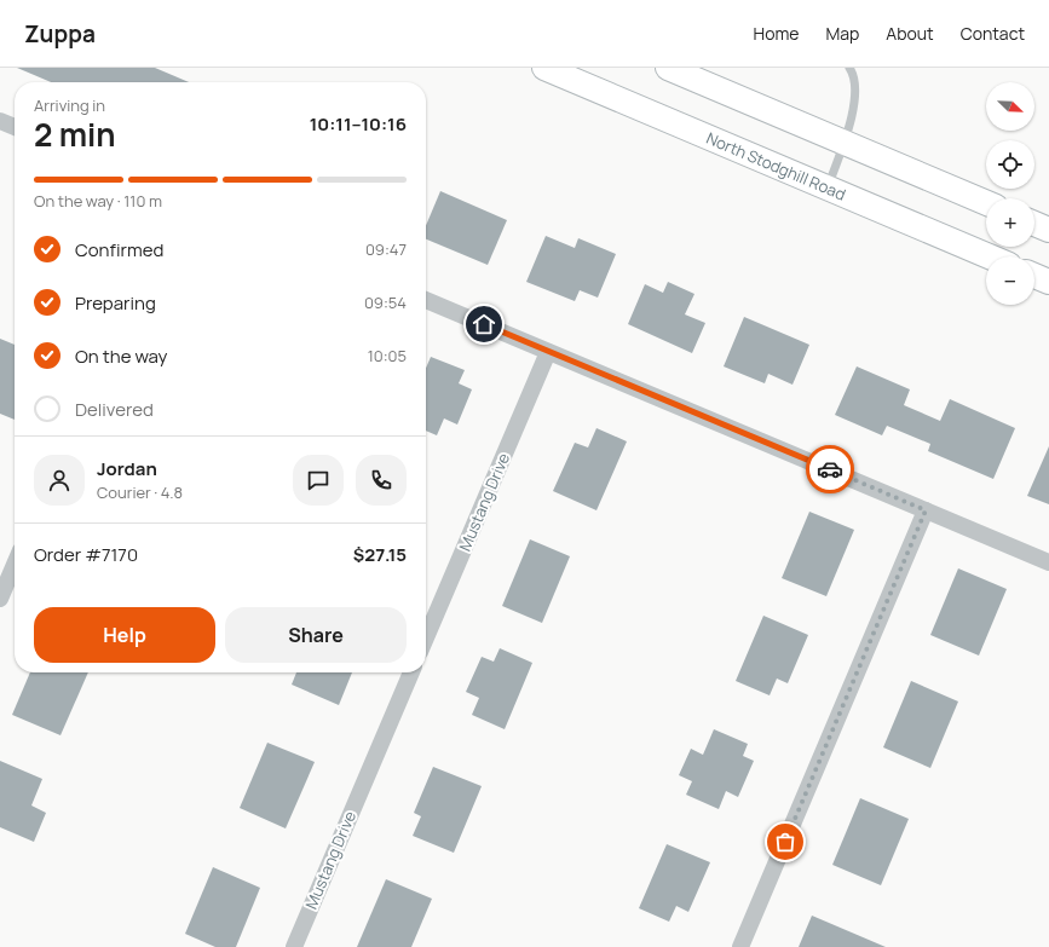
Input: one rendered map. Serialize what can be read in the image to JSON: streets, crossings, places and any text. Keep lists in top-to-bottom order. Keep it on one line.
{"streets":{"main road":["North Stodghill Road"],"street":["Mustang Drive"]},"north":"bottom right","page":{"header":"Zuppa","nav":["Home","Map","About","Contact"],"map_buttons":["+","−"],"heading":["2 min","Arriving in","10:11–10:16"],"panel":["Jordan","Courier · 4.8","Order #7170","$27.15"],"bar":"On the way · 110 m","list":[["Confirmed","09:47"],["Preparing","09:54"],["On the way","10:05"],"Delivered"],"buttons":["Help","Share"]}}
